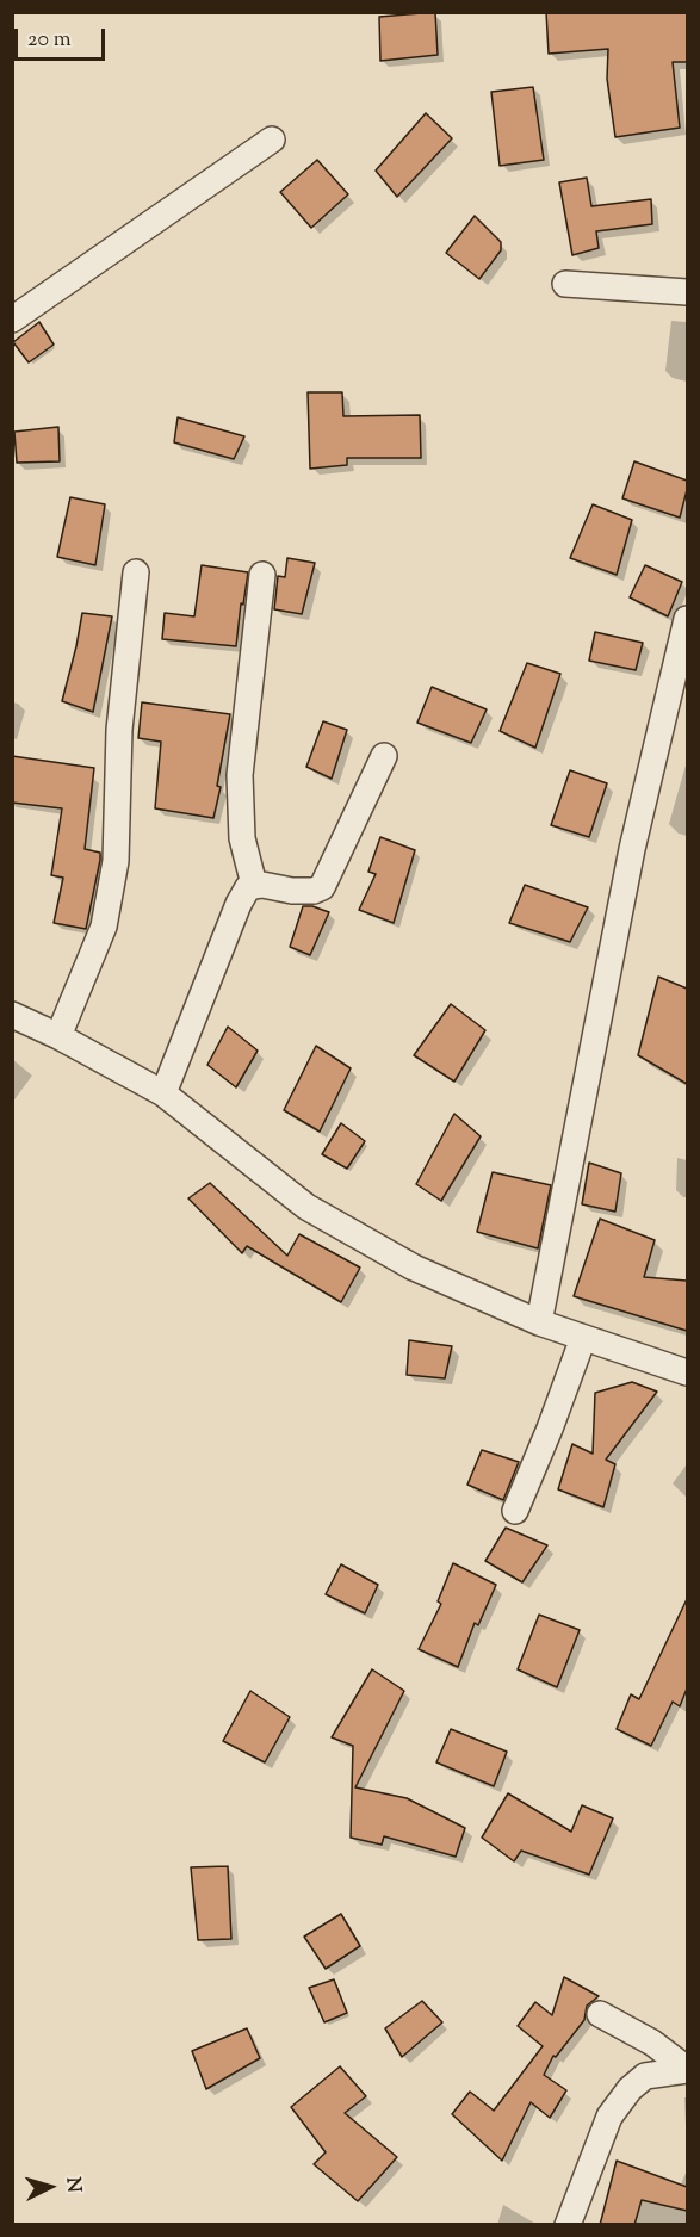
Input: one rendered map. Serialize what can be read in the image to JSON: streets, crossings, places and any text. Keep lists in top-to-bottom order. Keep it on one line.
{"scale_bar":"20 m","north":"right"}
